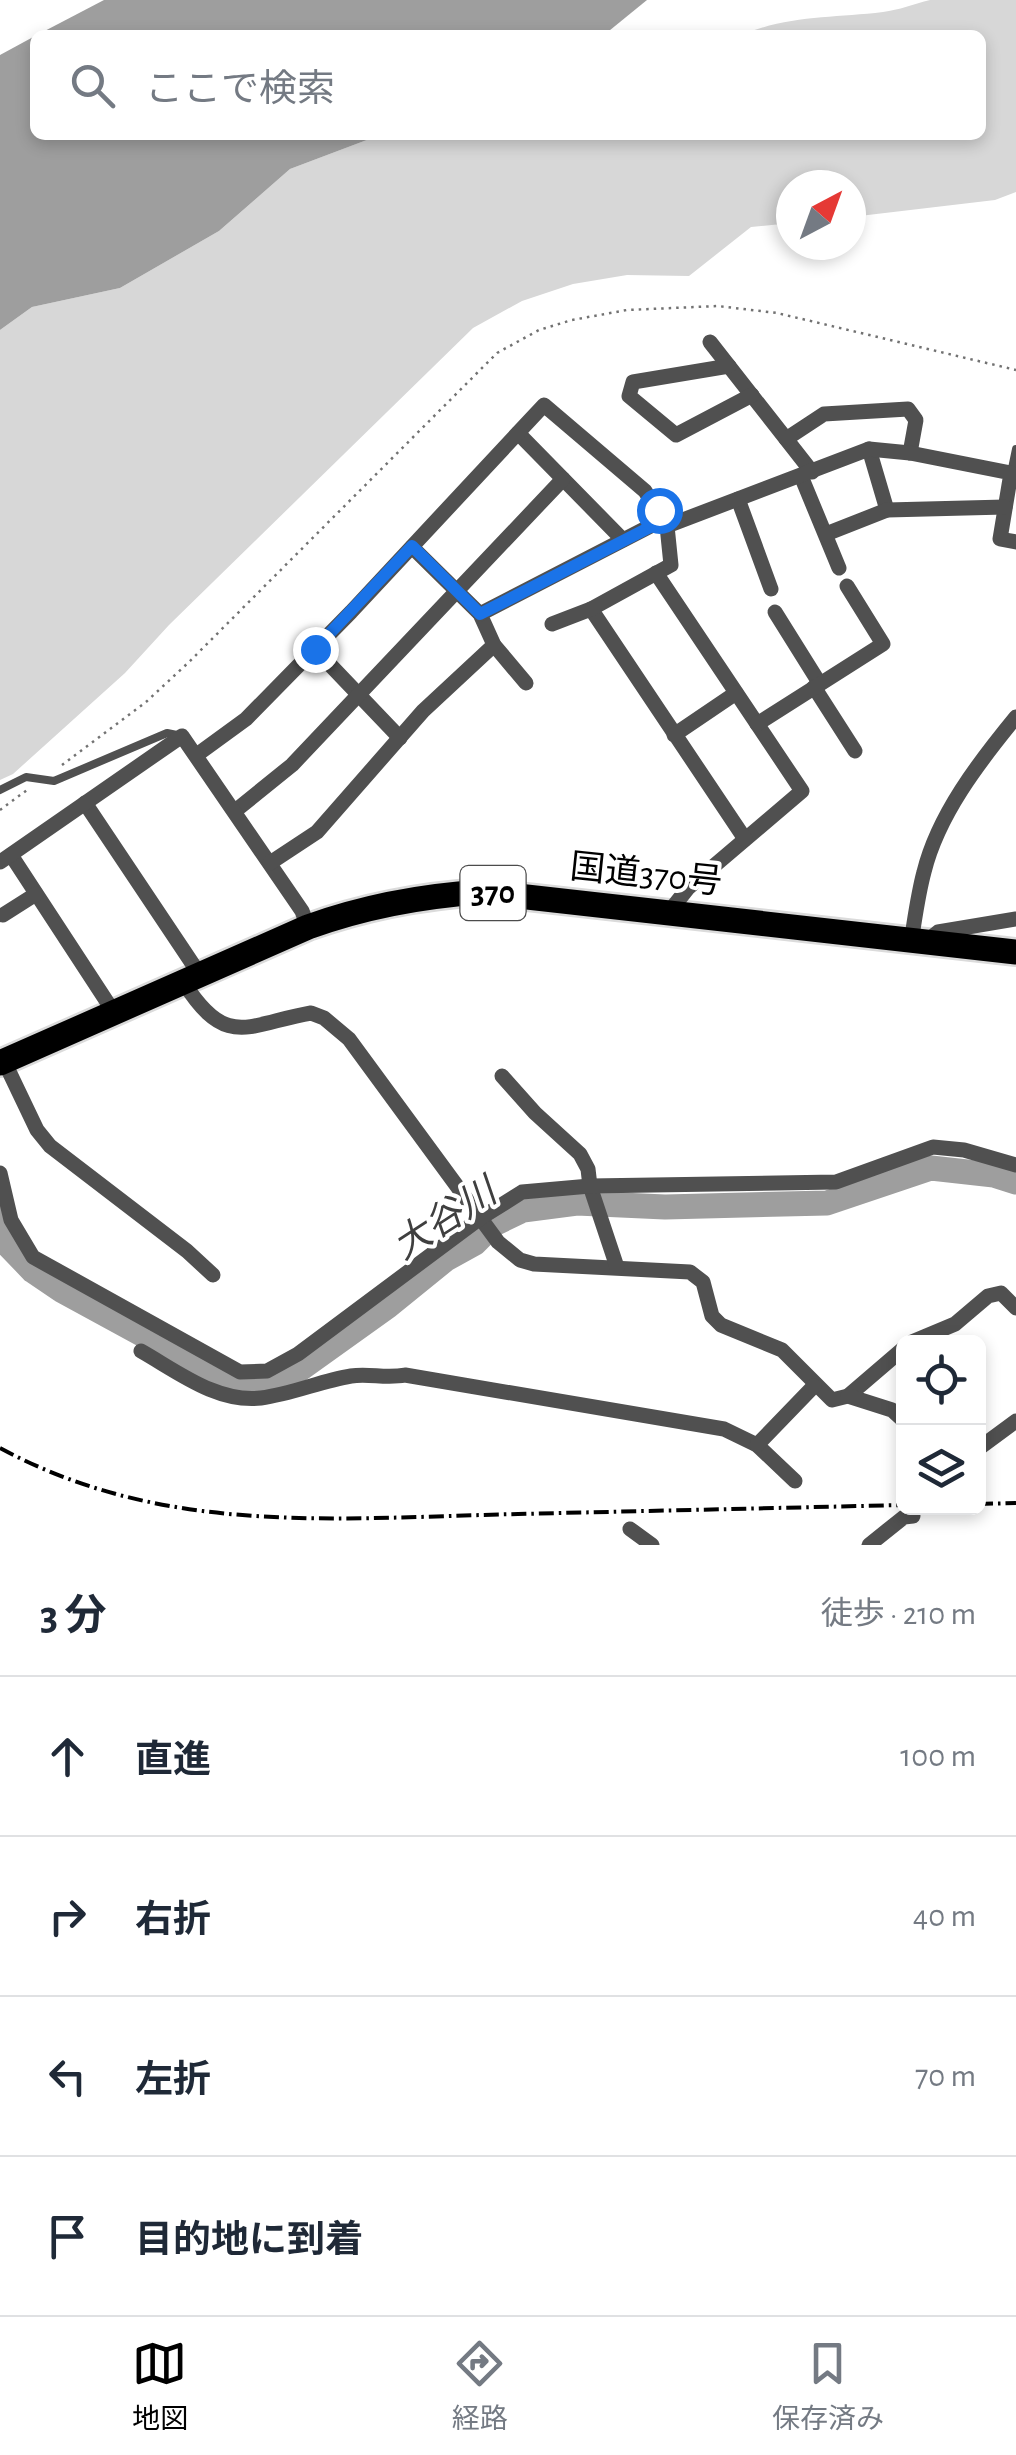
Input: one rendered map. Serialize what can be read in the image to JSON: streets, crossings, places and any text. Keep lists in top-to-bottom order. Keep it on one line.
{"streets":{"highway":["国道370号","370"]},"water":["大谷川"],"north":"top right","page":{"search":"ここで検索","heading":["3 分","徒歩 · 210 m"],"list":[["直進","100 m"],["右折","40 m"],["左折","70 m"],"目的地に到着"],"nav":["地図","経路","保存済み"]}}
